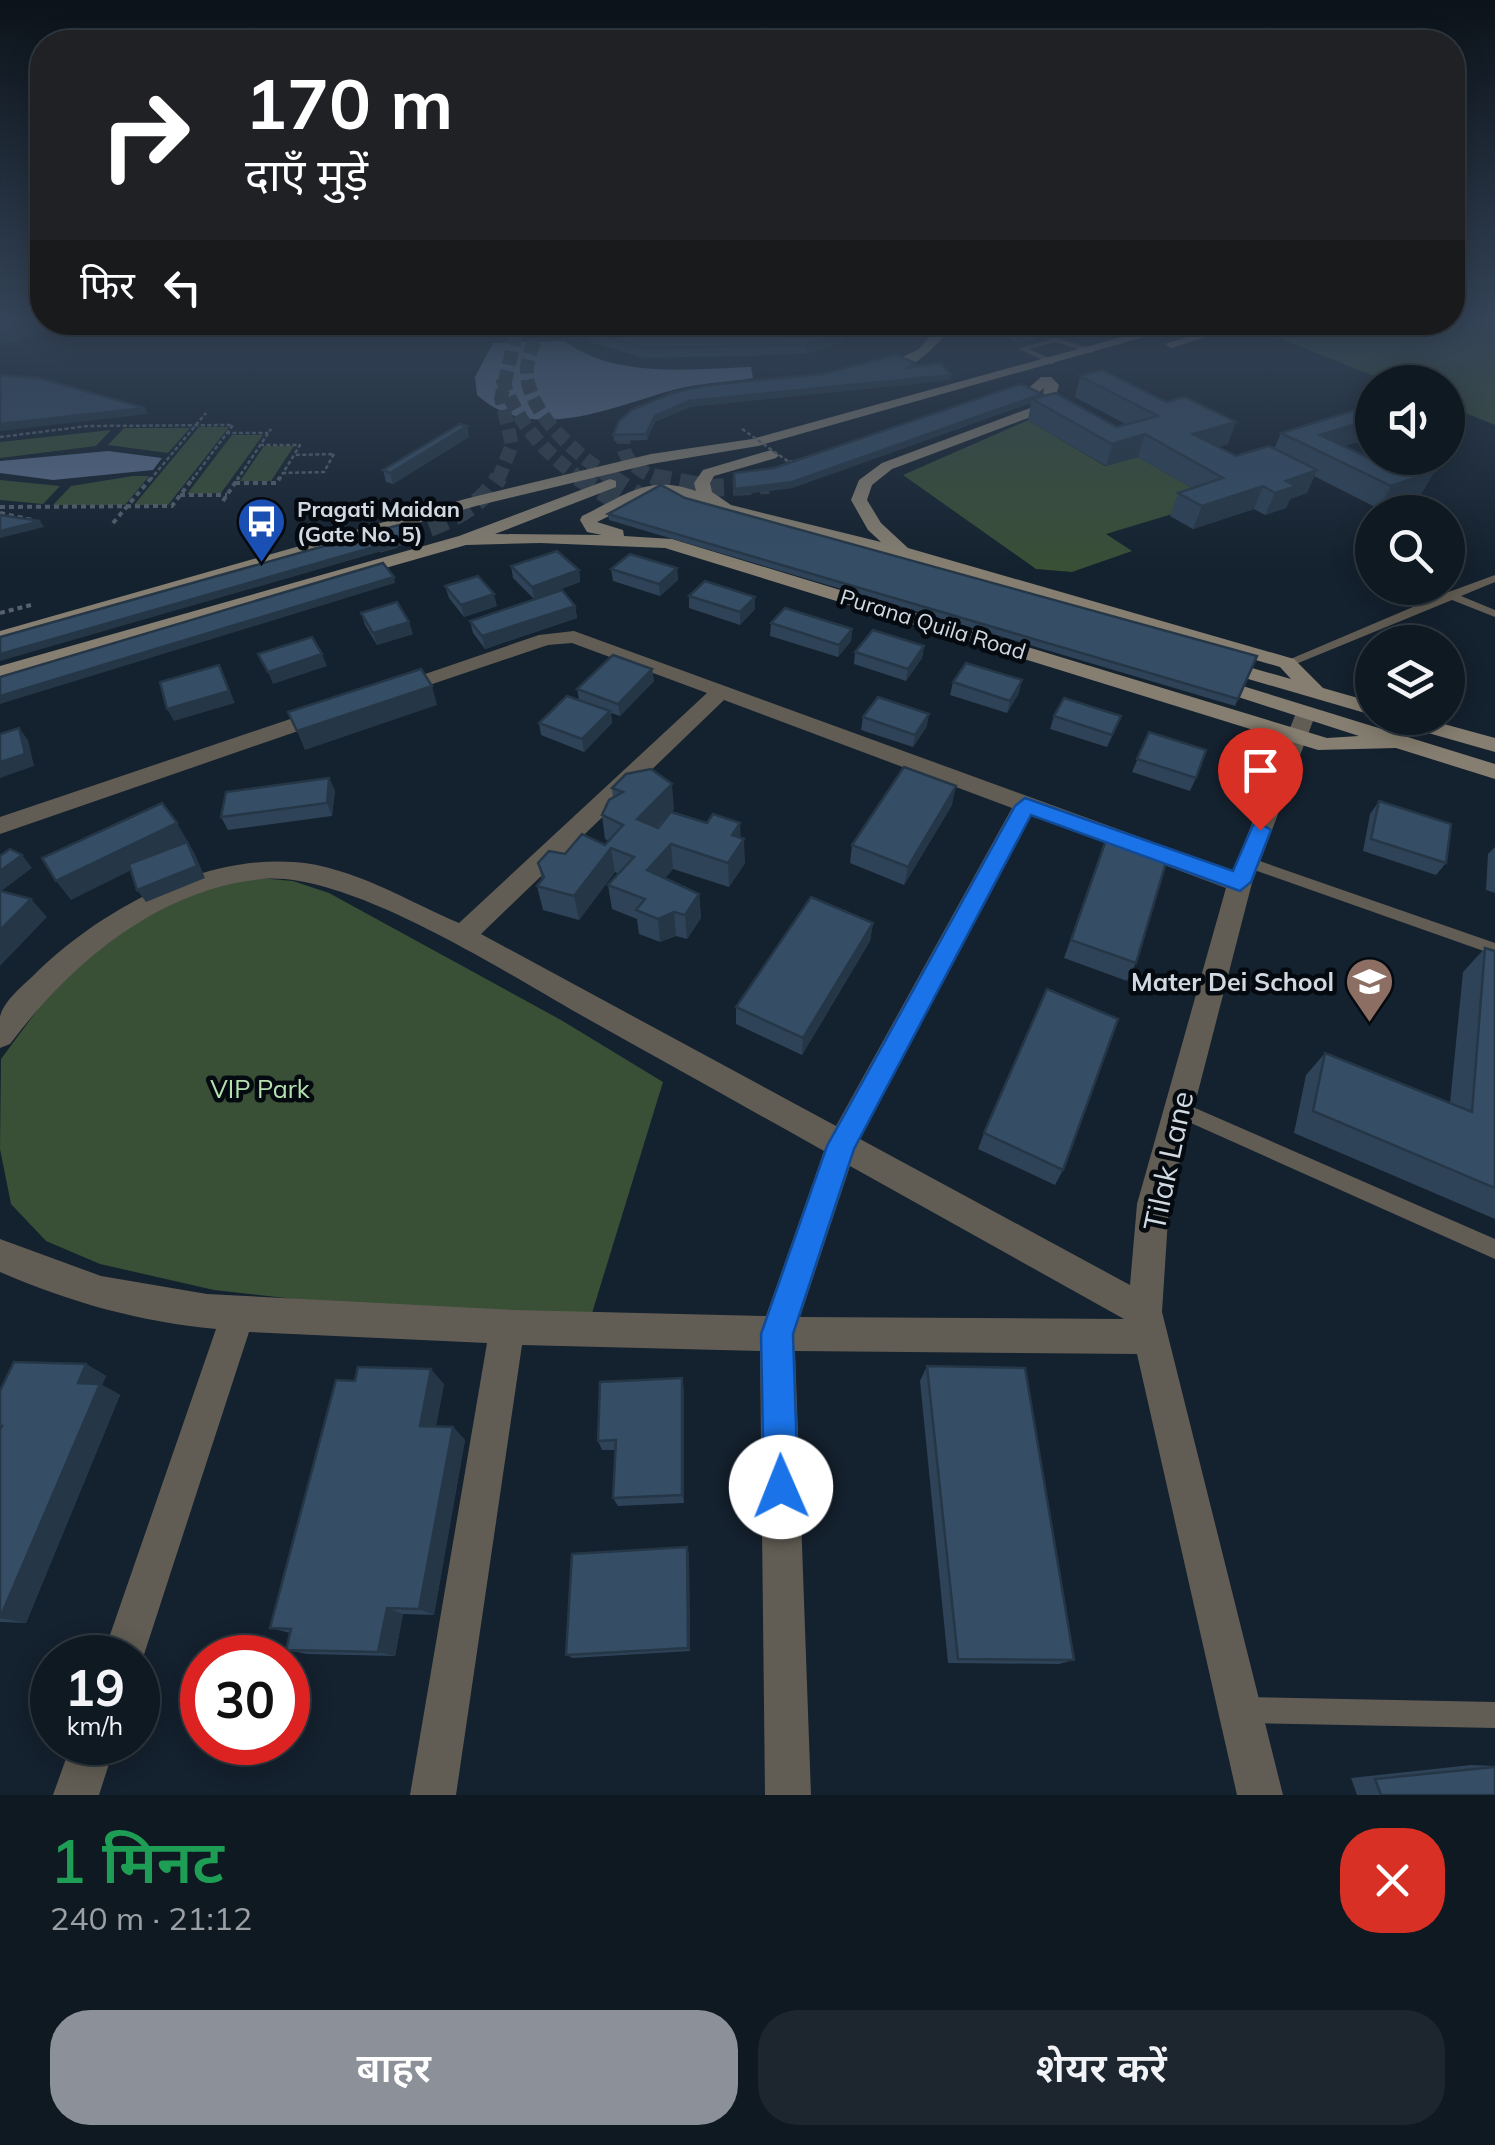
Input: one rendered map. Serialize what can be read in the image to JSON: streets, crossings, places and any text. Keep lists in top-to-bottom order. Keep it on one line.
{"streets":{"main road":["Purana Quila Road"],"street":["Tilak Lane"]},"crossings":[["Purana Quila Road","Tilak Lane"]],"parks":["VIP Park"],"places":{"bus stop":["Pragati Maidan (Gate No. 5)"],"school or university":["Mater Dei School"]},"page":{"turn":["170 m","दाएँ मुड़ें"],"then":"फिर","speed":"19 km/h","limit":"30","heading":["1 मिनट","240 m · 21:12"],"buttons":["बाहर","शेयर करें"]}}
